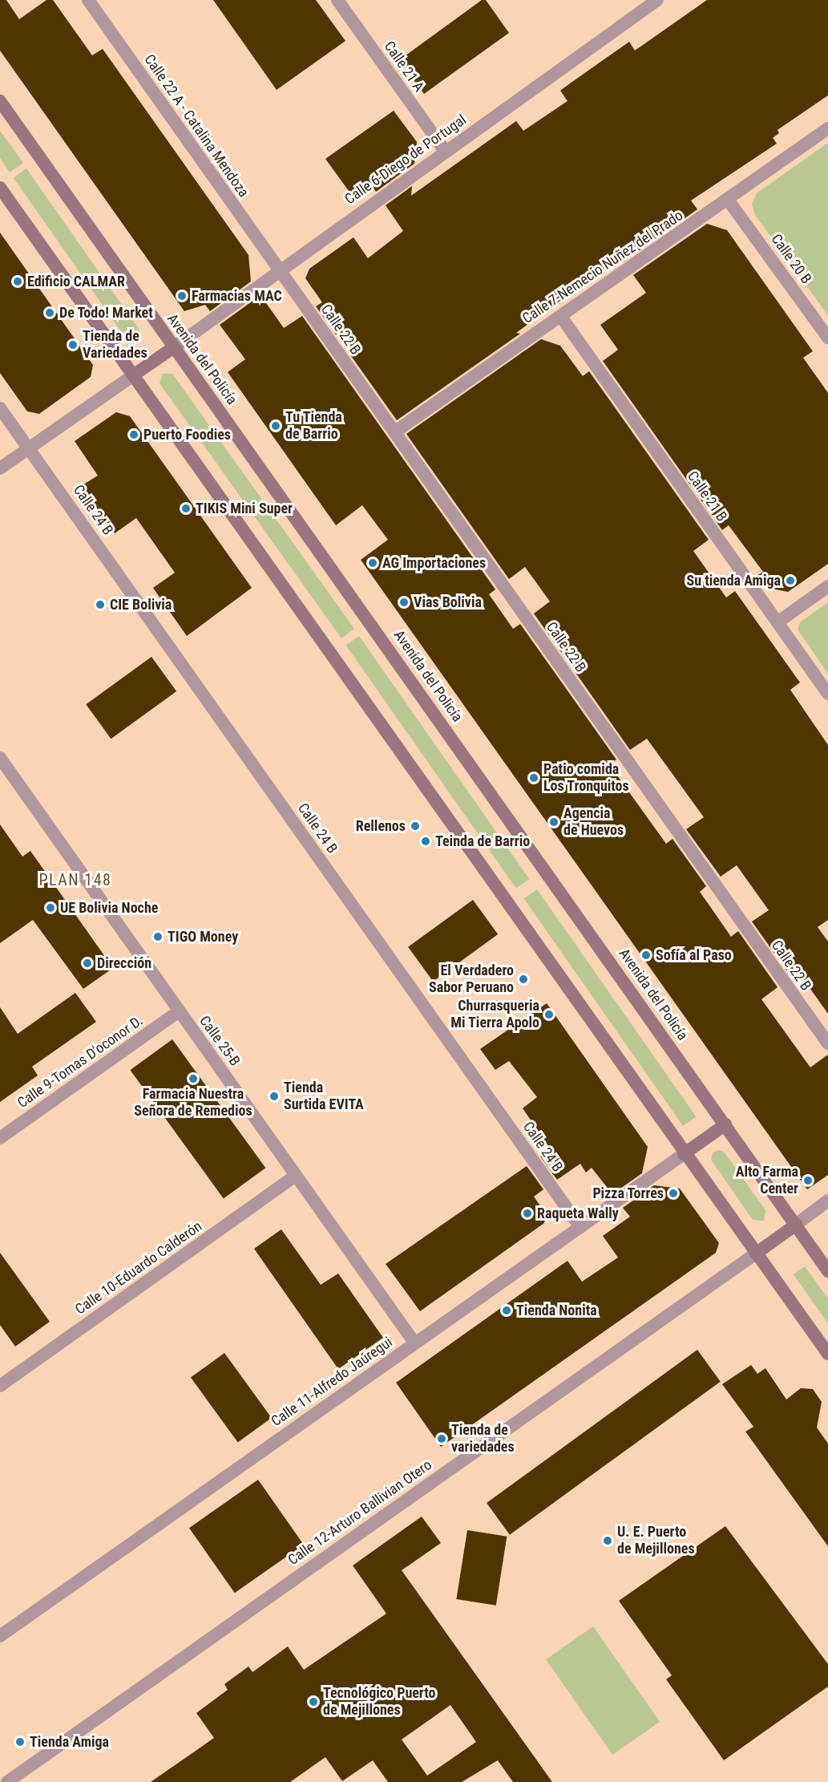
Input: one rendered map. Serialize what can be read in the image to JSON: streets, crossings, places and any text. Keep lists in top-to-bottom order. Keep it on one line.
{"streets":{"main road":["Avenida del Policía"],"street":["Calle 21 A","Calle 22 A - Catalina Mendoza","Calle 6-Diego de Portugal","Calle 20 B","Calle 7-Nemecio Nuñez del Prado","Calle 22 B","Calle 21 B","Calle 24 B","Calle 25-B","Calle 9-Tomas D'oconor D.","Calle 10-Eduardo Calderón","Calle 11-Alfredo Jaúregui","Calle 12-Arturo Ballivian Otero"]},"crossings":[["Calle 21 A","Calle 6-Diego de Portugal"],["Calle 22 A - Catalina Mendoza","Calle 6-Diego de Portugal"],["Calle 22 A - Catalina Mendoza","Calle 22 B"],["Calle 6-Diego de Portugal","Calle 22 B"],["Calle 6-Diego de Portugal","Avenida del Policía"],["Calle 20 B","Calle 7-Nemecio Nuñez del Prado"],["Calle 7-Nemecio Nuñez del Prado","Calle 22 B"],["Calle 7-Nemecio Nuñez del Prado","Calle 21 B"],["Calle 24 B","Calle 11-Alfredo Jaúregui"],["Calle 25-B","Calle 9-Tomas D'oconor D."],["Calle 25-B","Calle 10-Eduardo Calderón"],["Calle 25-B","Calle 11-Alfredo Jaúregui"]],"districts":["PLAN 148"],"places":["Edificio CALMAR","Farmacias MAC","De Todo! Market","Tienda de Variedades","Tu Tienda de Barrio","Puerto Foodies","TIKIS Mini Super","AG Importaciones","Su tienda Amiga","Vias Bolivia","CIE Bolivia","Patio comida Los Tronquitos","Agencia de Huevos","Rellenos","Teinda de Barrio","UE Bolivia Noche","TIGO Money","Sofía al Paso","Dirección","El Verdadero Sabor Peruano","Churrasqueria Mi Tierra Apolo","Farmacia Nuestra Señora de Remedios","Tienda Surtida EVITA","Alto Farma Center","Pizza Torres","Raqueta Wally","Tienda Nonita","Tienda de variedades","U. E. Puerto de Mejillones","Tecnológico Puerto de Mejillones","Tienda Amiga"]}
